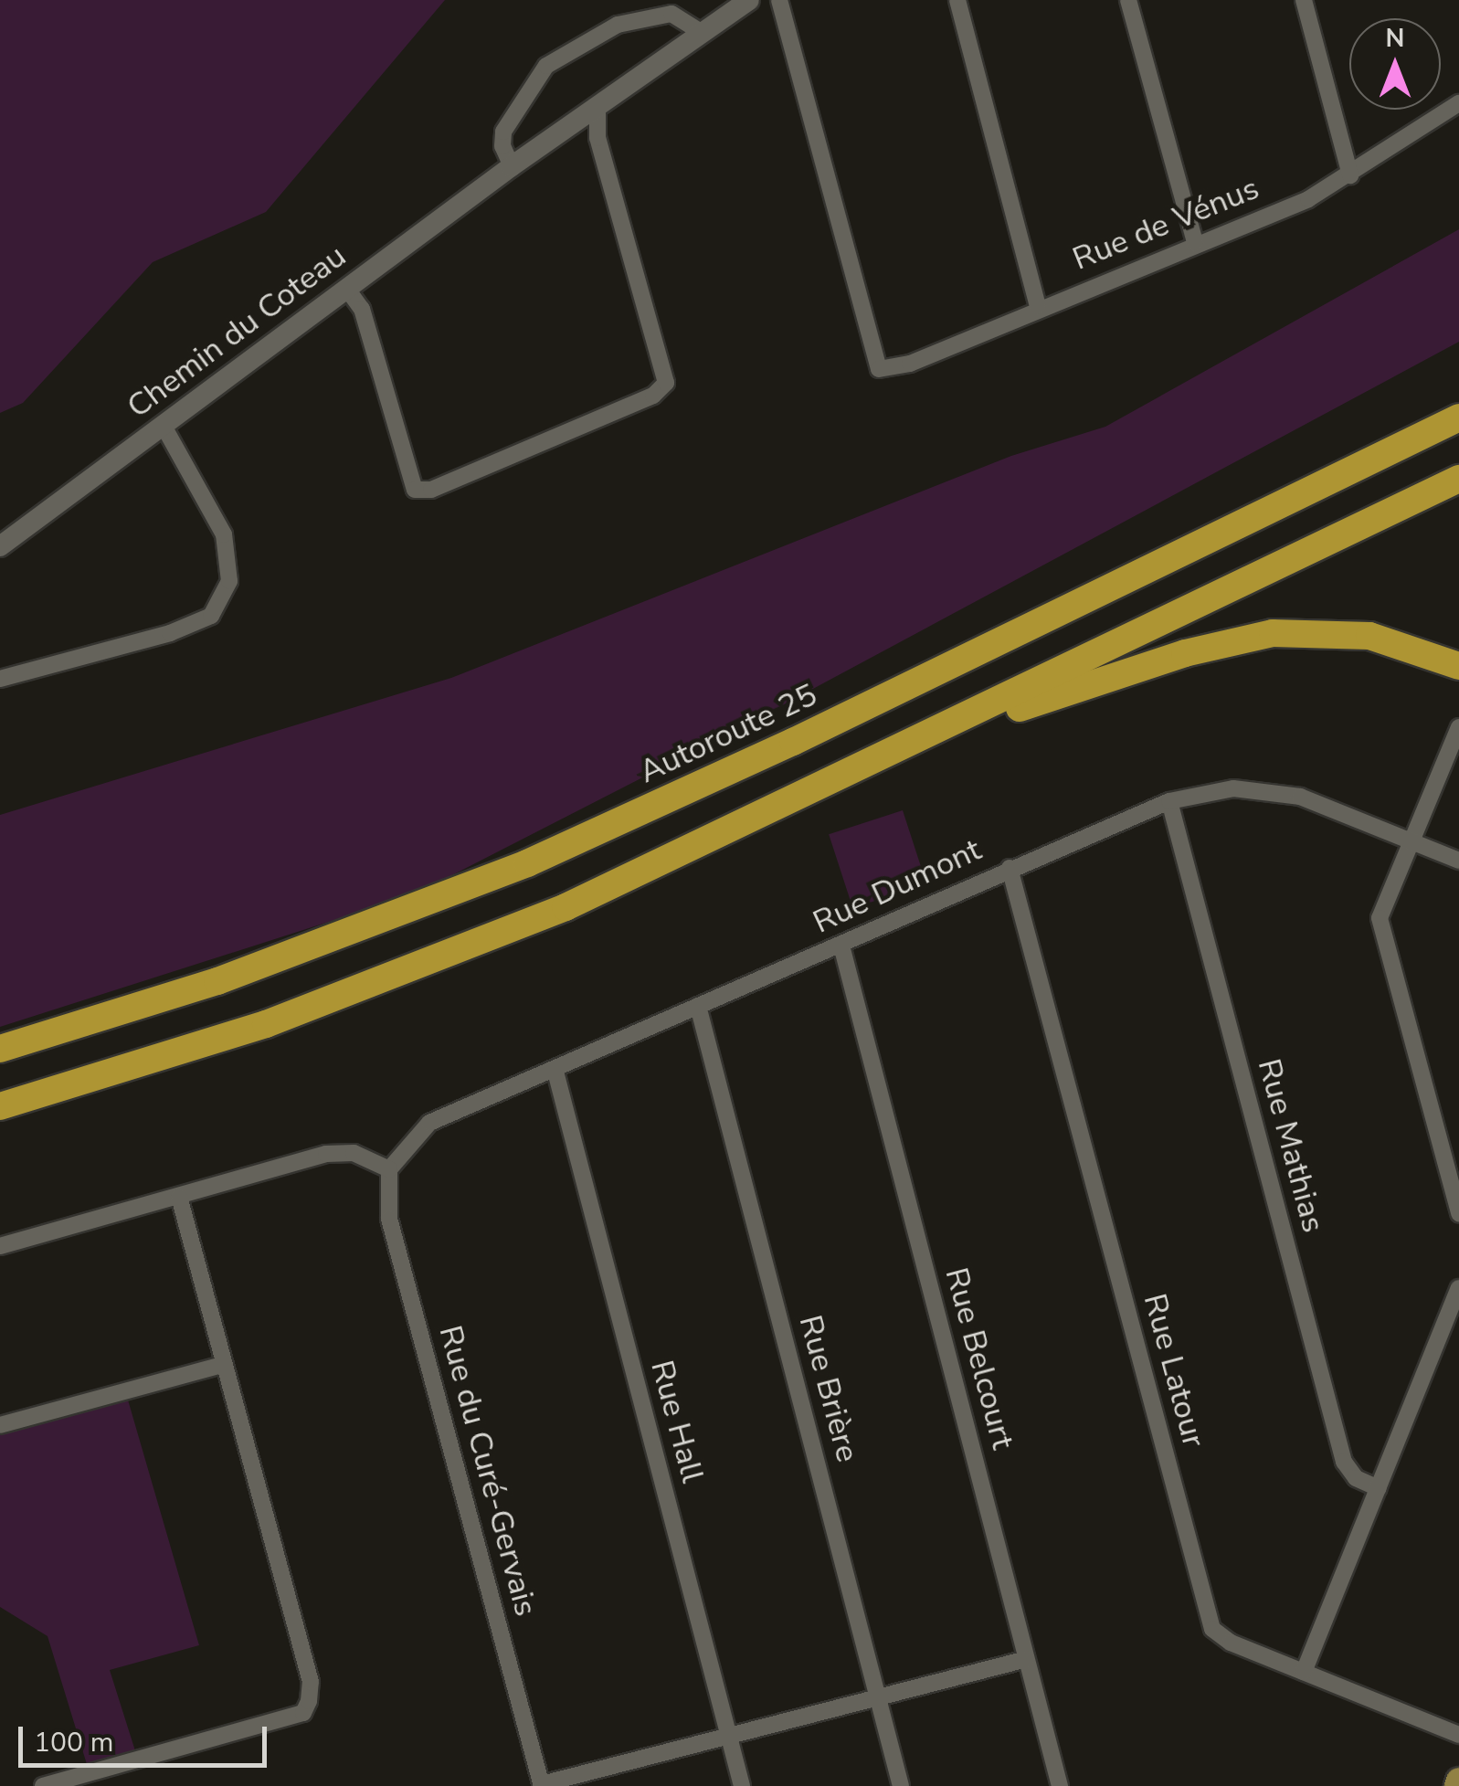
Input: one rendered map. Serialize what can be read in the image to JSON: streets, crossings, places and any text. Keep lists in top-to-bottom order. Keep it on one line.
{"streets":{"highway":["Autoroute 25"],"street":["Rue de Vénus","Chemin du Coteau","Rue Dumont","Rue Mathias","Rue Belcourt","Rue Latour","Rue Brière","Rue Hall","Rue du Curé-Gervais"]},"crossings":[["Rue Dumont","Rue Mathias"],["Rue Dumont","Rue Belcourt"],["Rue Dumont","Rue Latour"],["Rue Dumont","Rue Brière"],["Rue Dumont","Rue Hall"],["Rue Dumont","Rue du Curé-Gervais"]],"scale_bar":"100 m","north":"top"}
